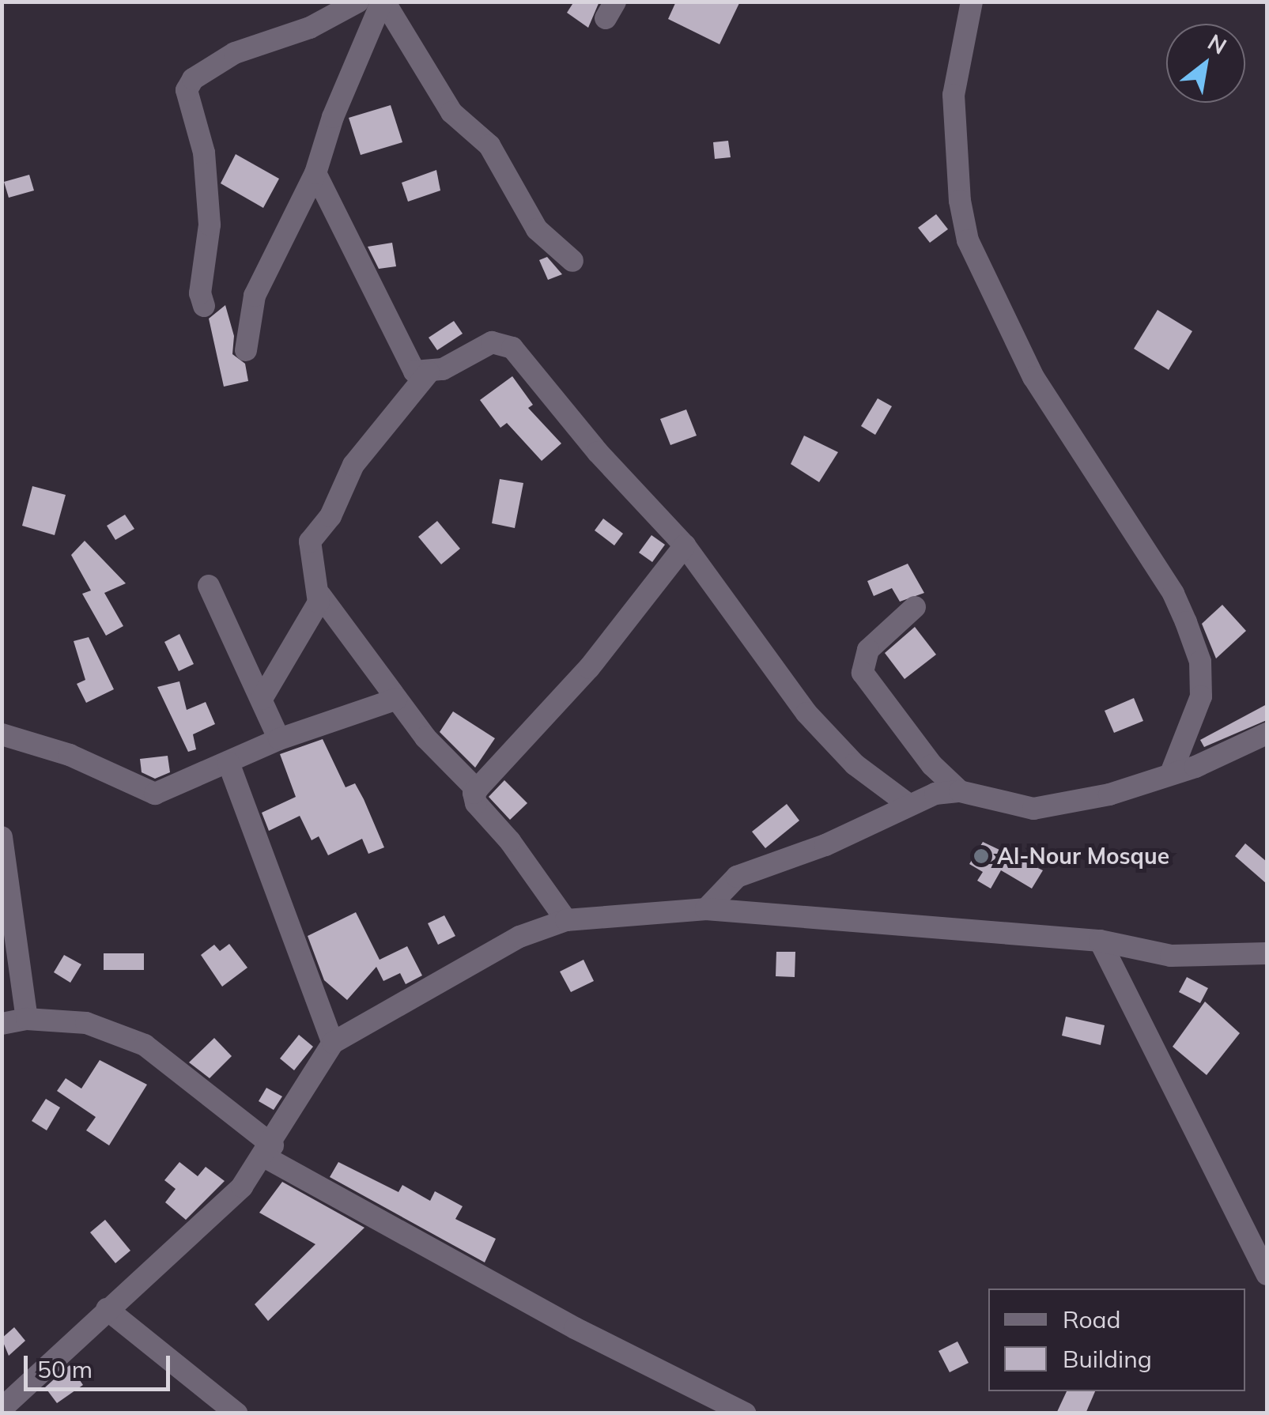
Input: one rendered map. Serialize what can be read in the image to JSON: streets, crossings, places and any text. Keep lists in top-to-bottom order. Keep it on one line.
{"places":["Al-Nour Mosque"],"legend":["Road","Building"],"scale_bar":"50 m","north":"top right"}
